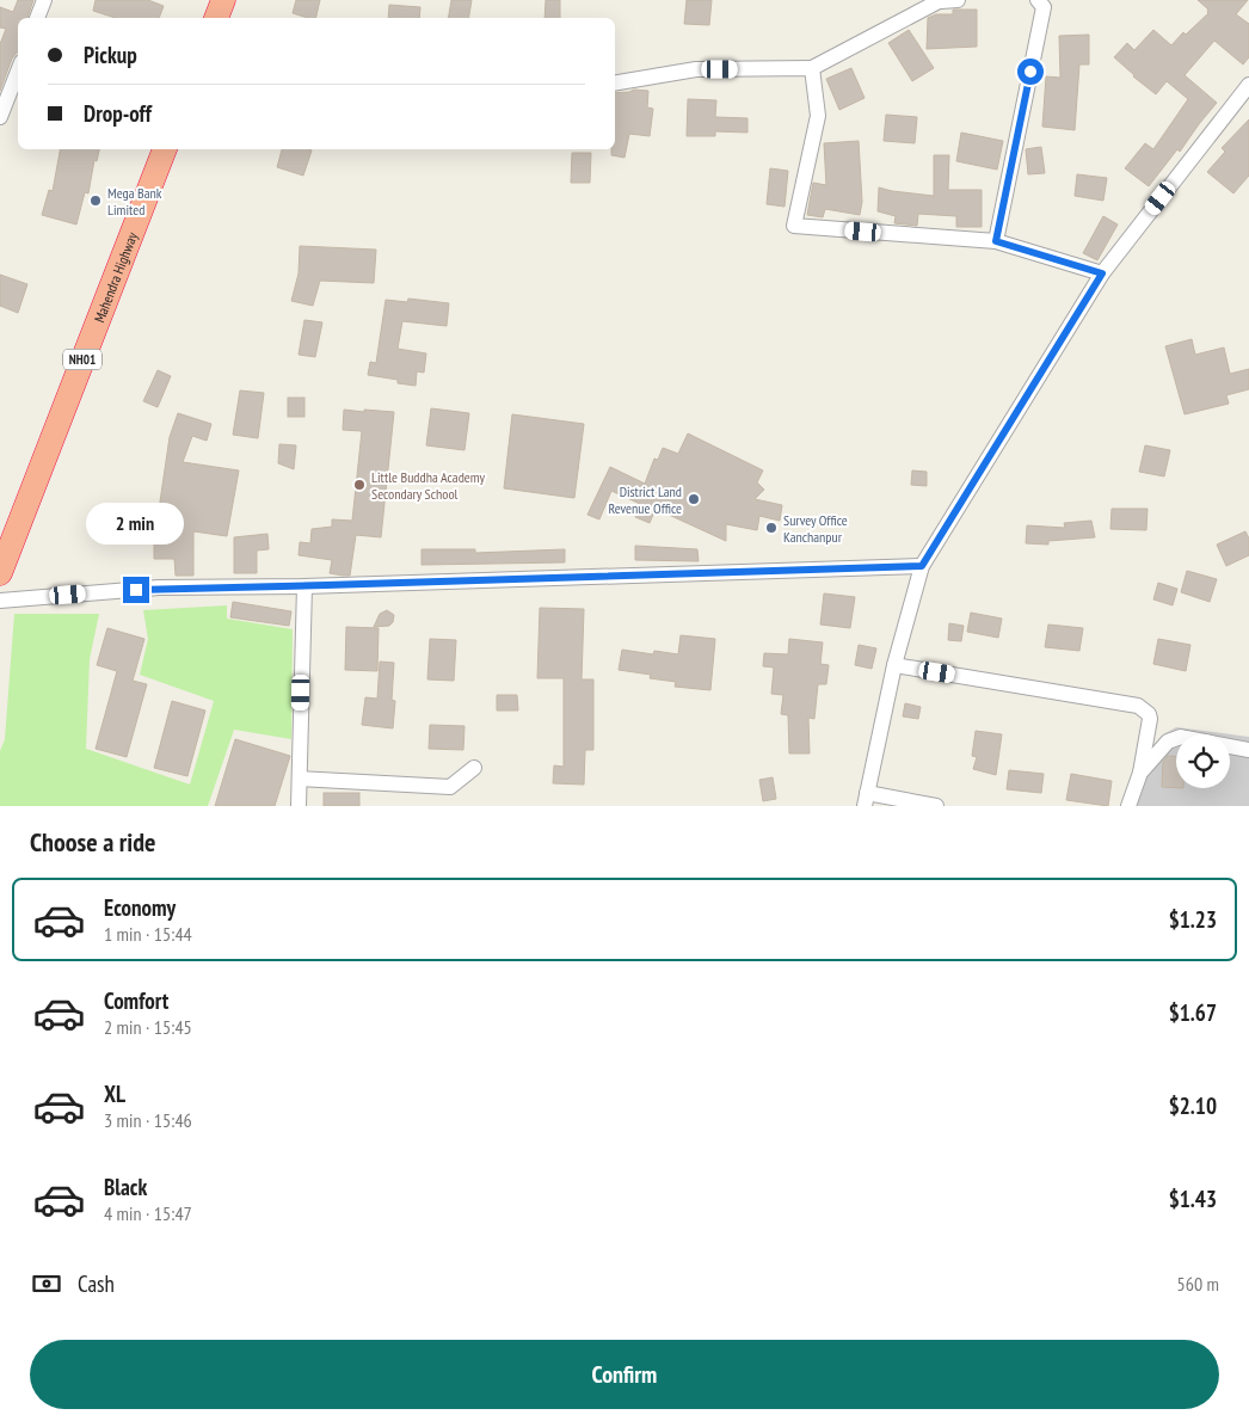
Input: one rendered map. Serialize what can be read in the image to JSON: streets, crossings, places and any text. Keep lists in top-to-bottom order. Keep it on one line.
{"streets":{"highway":["Mahendra Highway","NH01"]},"places":["Mega Bank Limited","Little Buddha Academy Secondary School","District Land Revenue Office","Survey Office Kanchanpur"],"page":{"banner":["Pickup","Drop-off"],"bubble":"2 min","heading":"Choose a ride","list":[{"name":"Economy","note":"1 min · 15:44","value":"$1.23"},{"name":"Comfort","note":"2 min · 15:45","value":"$1.67"},{"name":"XL","note":"3 min · 15:46","value":"$2.10"},{"name":"Black","note":"4 min · 15:47","value":"$1.43"}],"pay":["Cash","560 m"],"buttons":"Confirm"}}
